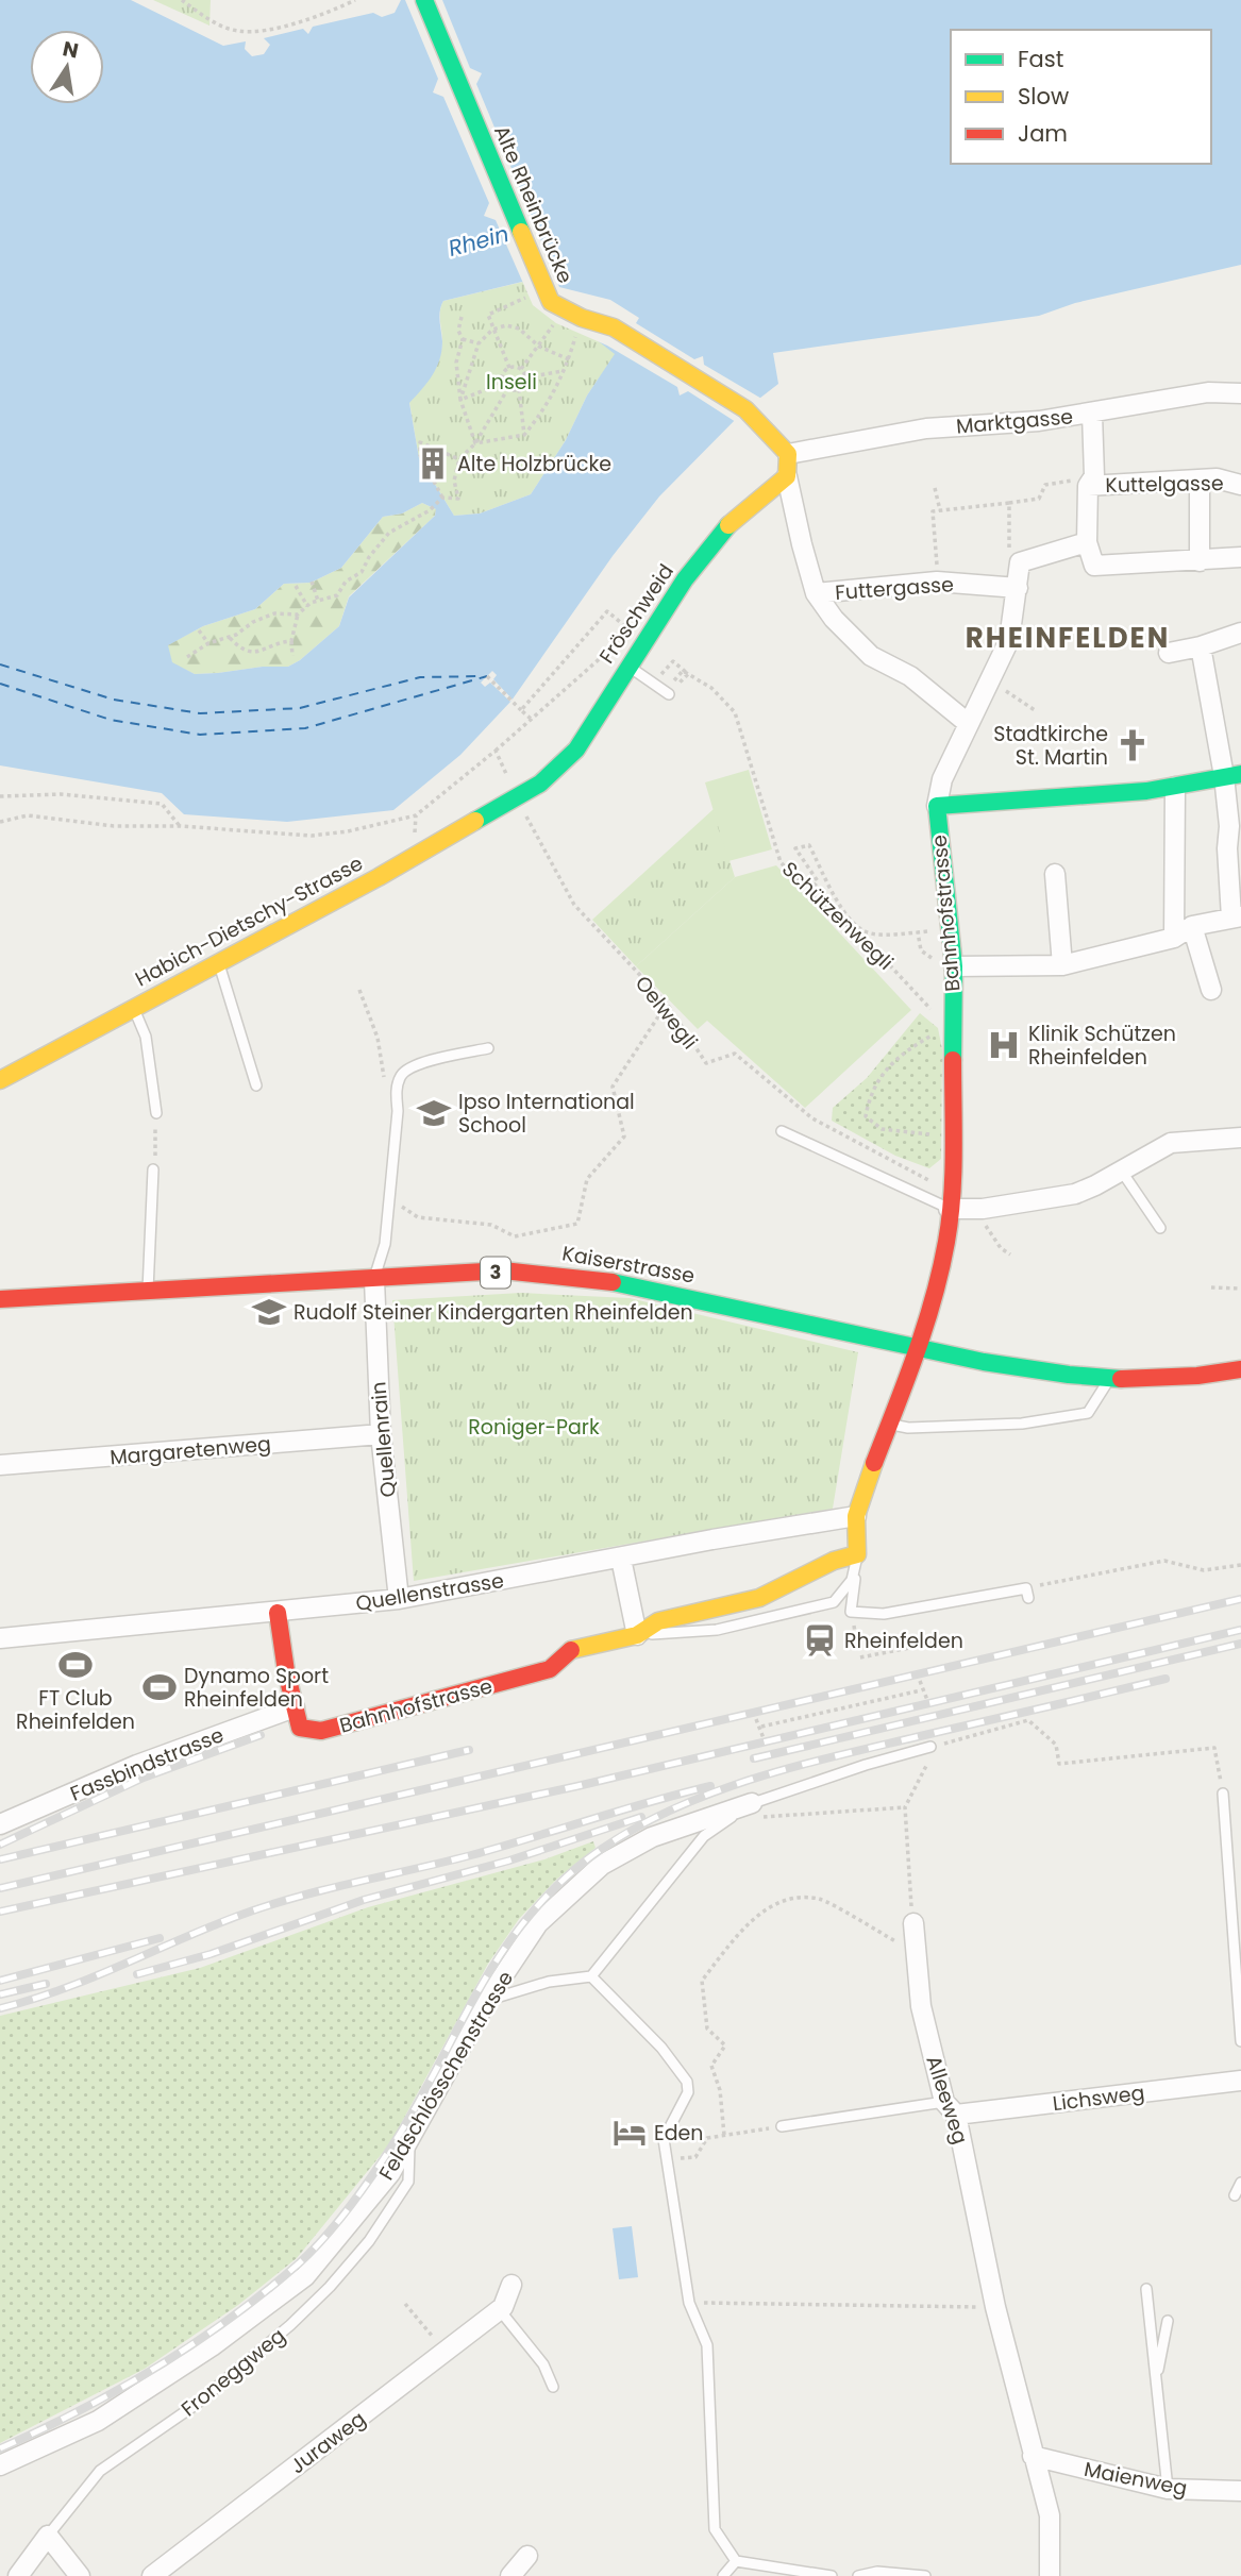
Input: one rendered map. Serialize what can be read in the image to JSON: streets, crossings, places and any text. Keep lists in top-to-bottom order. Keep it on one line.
{"streets":{"street":["Alte Rheinbrücke","Marktgasse","Kuttelgasse","Futtergasse","Fröschweid","Bahnhofstrasse","Habich-Dietschy-Strasse","Kaiserstrasse","3","Quellenrain","Margaretenweg","Quellenstrasse","Fassbindstrasse","Feldschlösschenstrasse","Lichsweg","Alleeweg","Froneggweg","Juraweg","Maienweg"],"path":["Schützenwegli","Oelwegli"]},"crossings":[["Alte Rheinbrücke","Marktgasse"],["Futtergasse","Bahnhofstrasse"],["Fröschweid","Habich-Dietschy-Strasse"],["Fröschweid","Oelwegli"],["Bahnhofstrasse","Schützenwegli"],["Bahnhofstrasse","Oelwegli"],["Bahnhofstrasse","Kaiserstrasse"],["Bahnhofstrasse","Quellenstrasse"],["Bahnhofstrasse","Fassbindstrasse"],["Habich-Dietschy-Strasse","Oelwegli"],["Kaiserstrasse","Quellenrain"],["Quellenrain","Margaretenweg"],["Quellenrain","Quellenstrasse"],["Feldschlösschenstrasse","Froneggweg"],["Lichsweg","Alleeweg"],["Alleeweg","Maienweg"]],"districts":["RHEINFELDEN"],"water":["Rhein"],"parks":["Inseli","Roniger-Park"],"places":{"building":["Alte Holzbrücke"],"church":["Stadtkirche St. Martin"],"hospital":["Klinik Schützen Rheinfelden"],"school or university":["Ipso International School","Rudolf Steiner Kindergarten Rheinfelden"],"station":["Rheinfelden"],"sports":["FT Club Rheinfelden","Dynamo Sport Rheinfelden"],"hotel":["Eden"]},"legend":["Fast","Slow","Jam"],"north":"top"}
